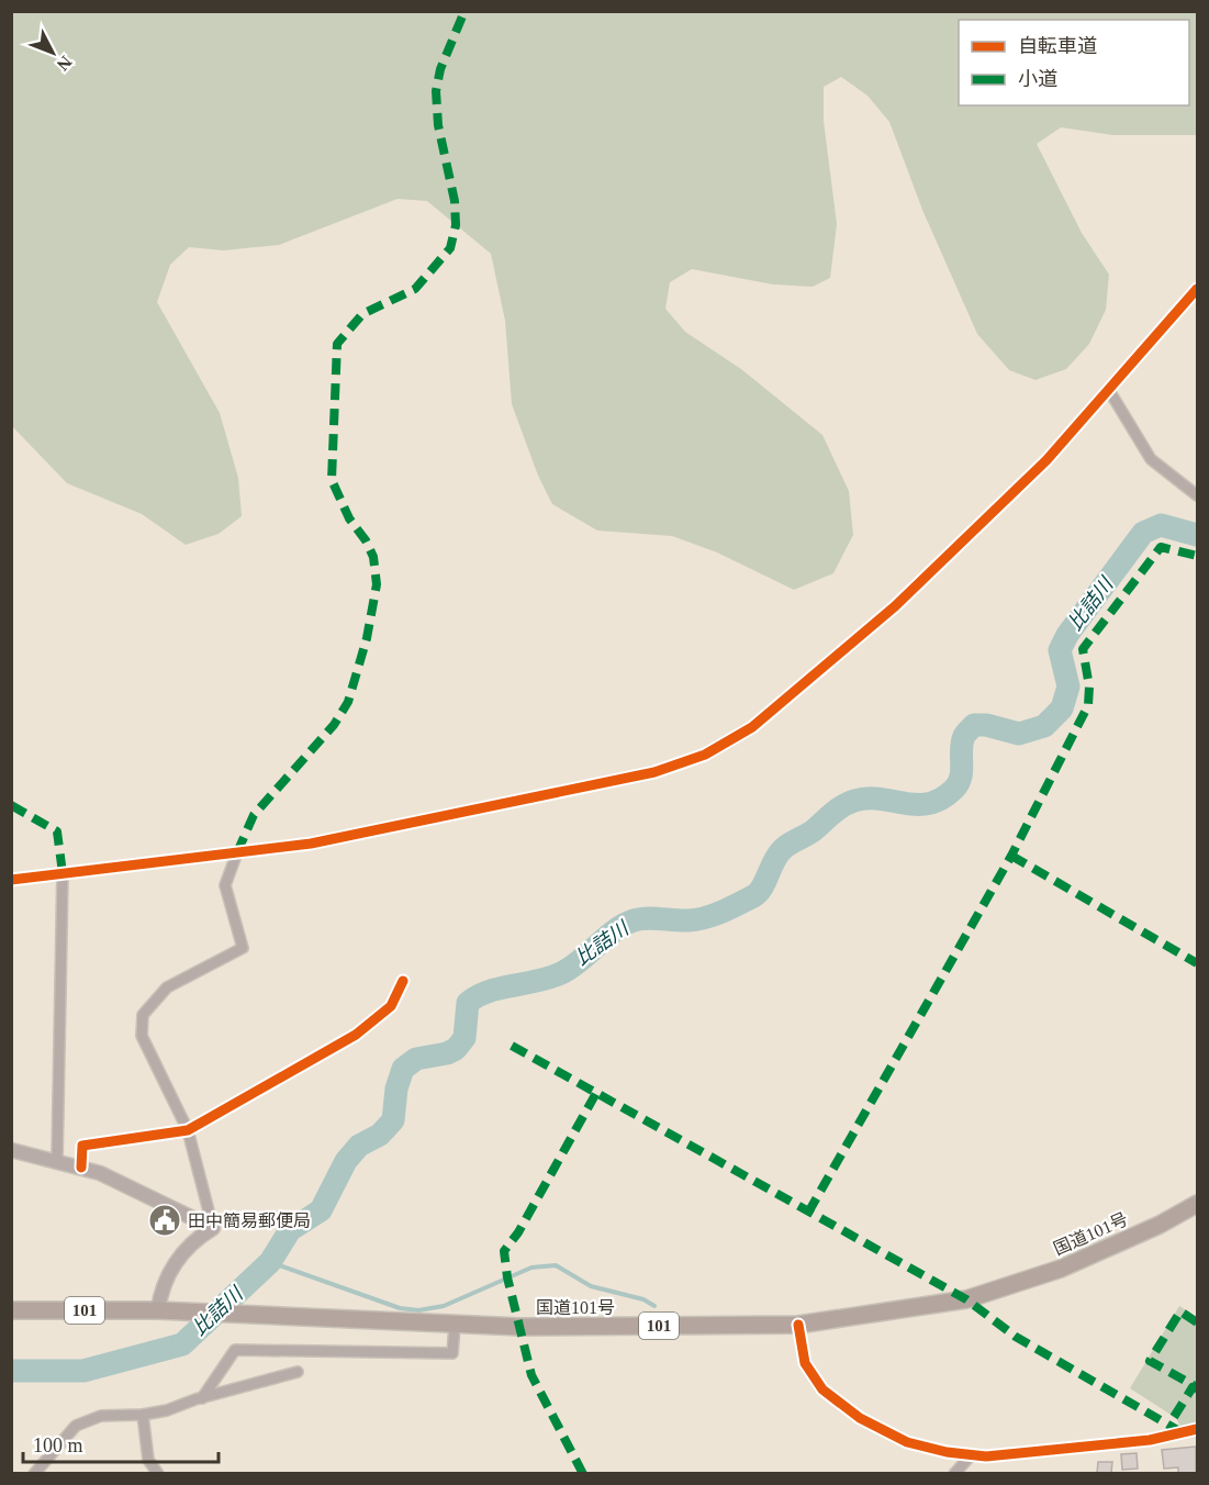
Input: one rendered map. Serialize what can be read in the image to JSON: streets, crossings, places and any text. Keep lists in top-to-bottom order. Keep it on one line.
{"streets":{"highway":["国道101号","101"]},"water":["比詰川"],"places":{"public building":["田中簡易郵便局"]},"legend":["自転車道","小道"],"scale_bar":"100 m","north":"bottom right"}
